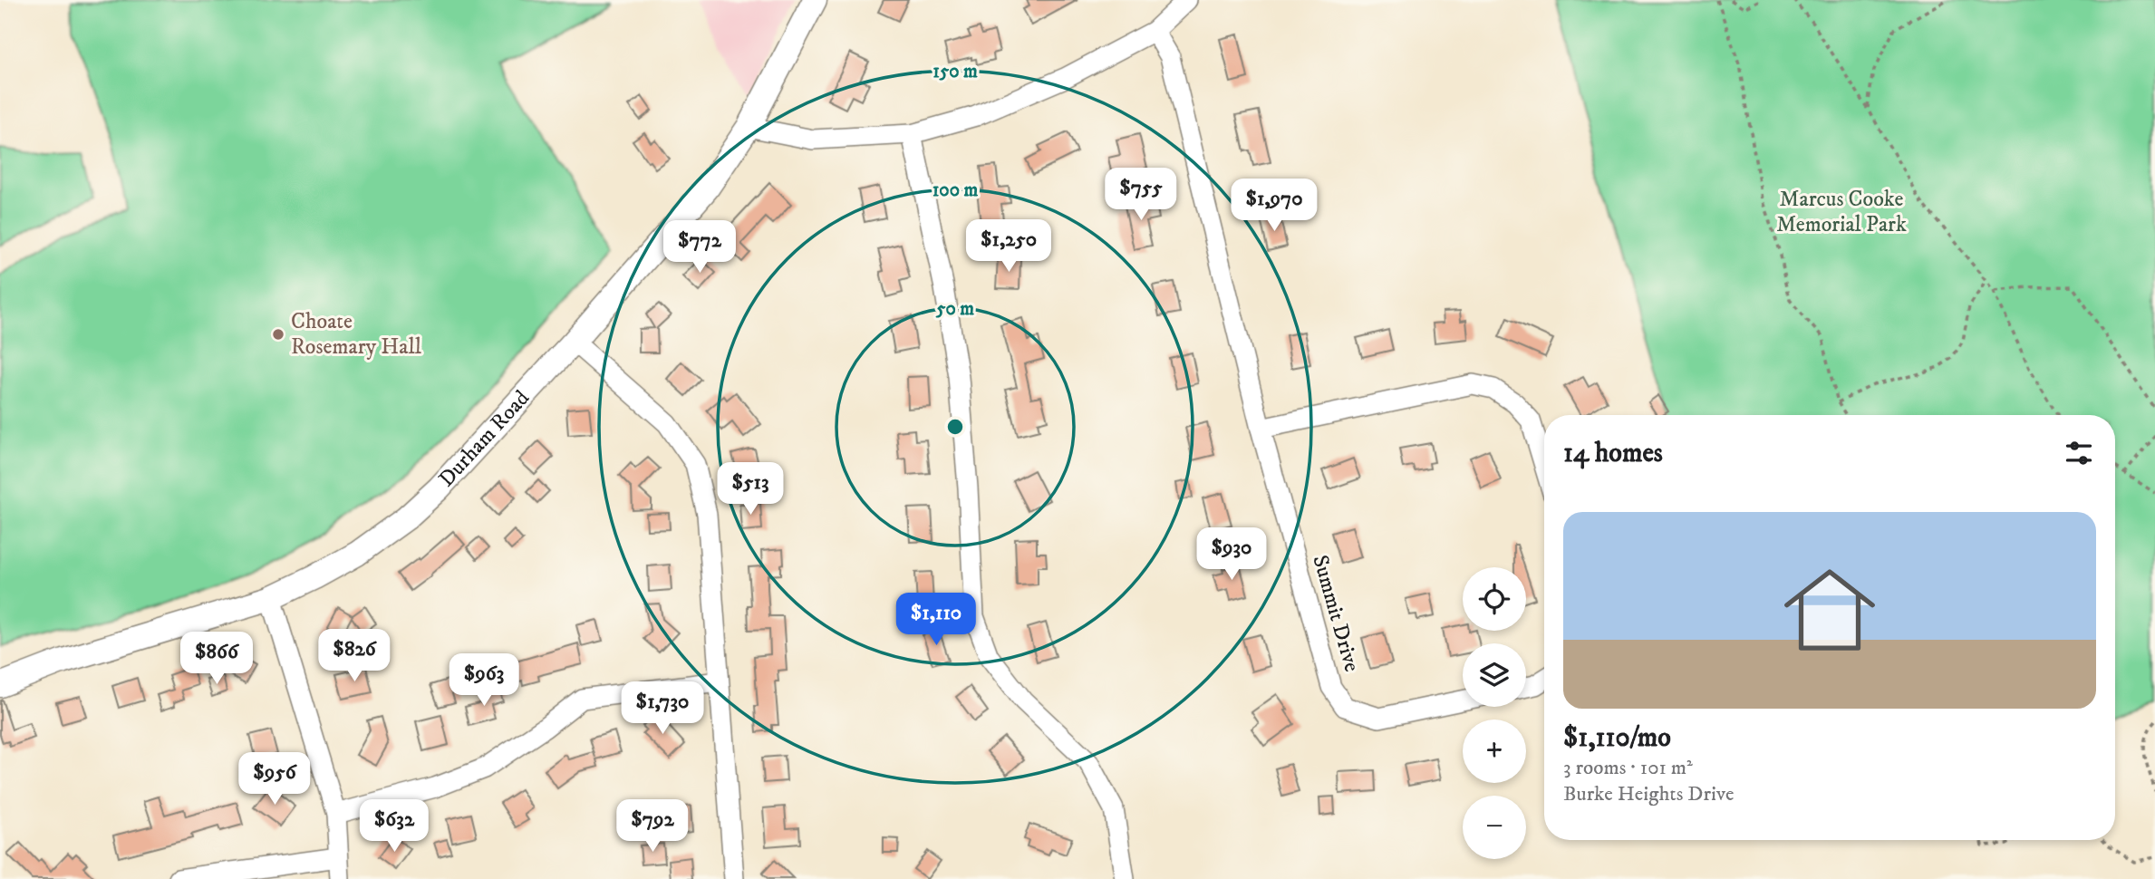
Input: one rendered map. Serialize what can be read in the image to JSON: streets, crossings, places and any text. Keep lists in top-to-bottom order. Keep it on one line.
{"streets":{"main road":["Durham Road"],"street":["Summit Drive"]},"parks":["Marcus Cooke Memorial Park"],"places":["Choate Rosemary Hall"],"page":{"price":["$755","$1,970","$1,250","$772","$513","$930","$1,110","$826","$866","$963","$1,730","$956","$632","$792"],"heading":"14 homes","list":[{"name":"$1,110/mo","note":"3 rooms · 101 m² · Burke Heights Drive"}],"map_buttons":["+","−"]},"rings":["150 m","100 m","50 m"]}
